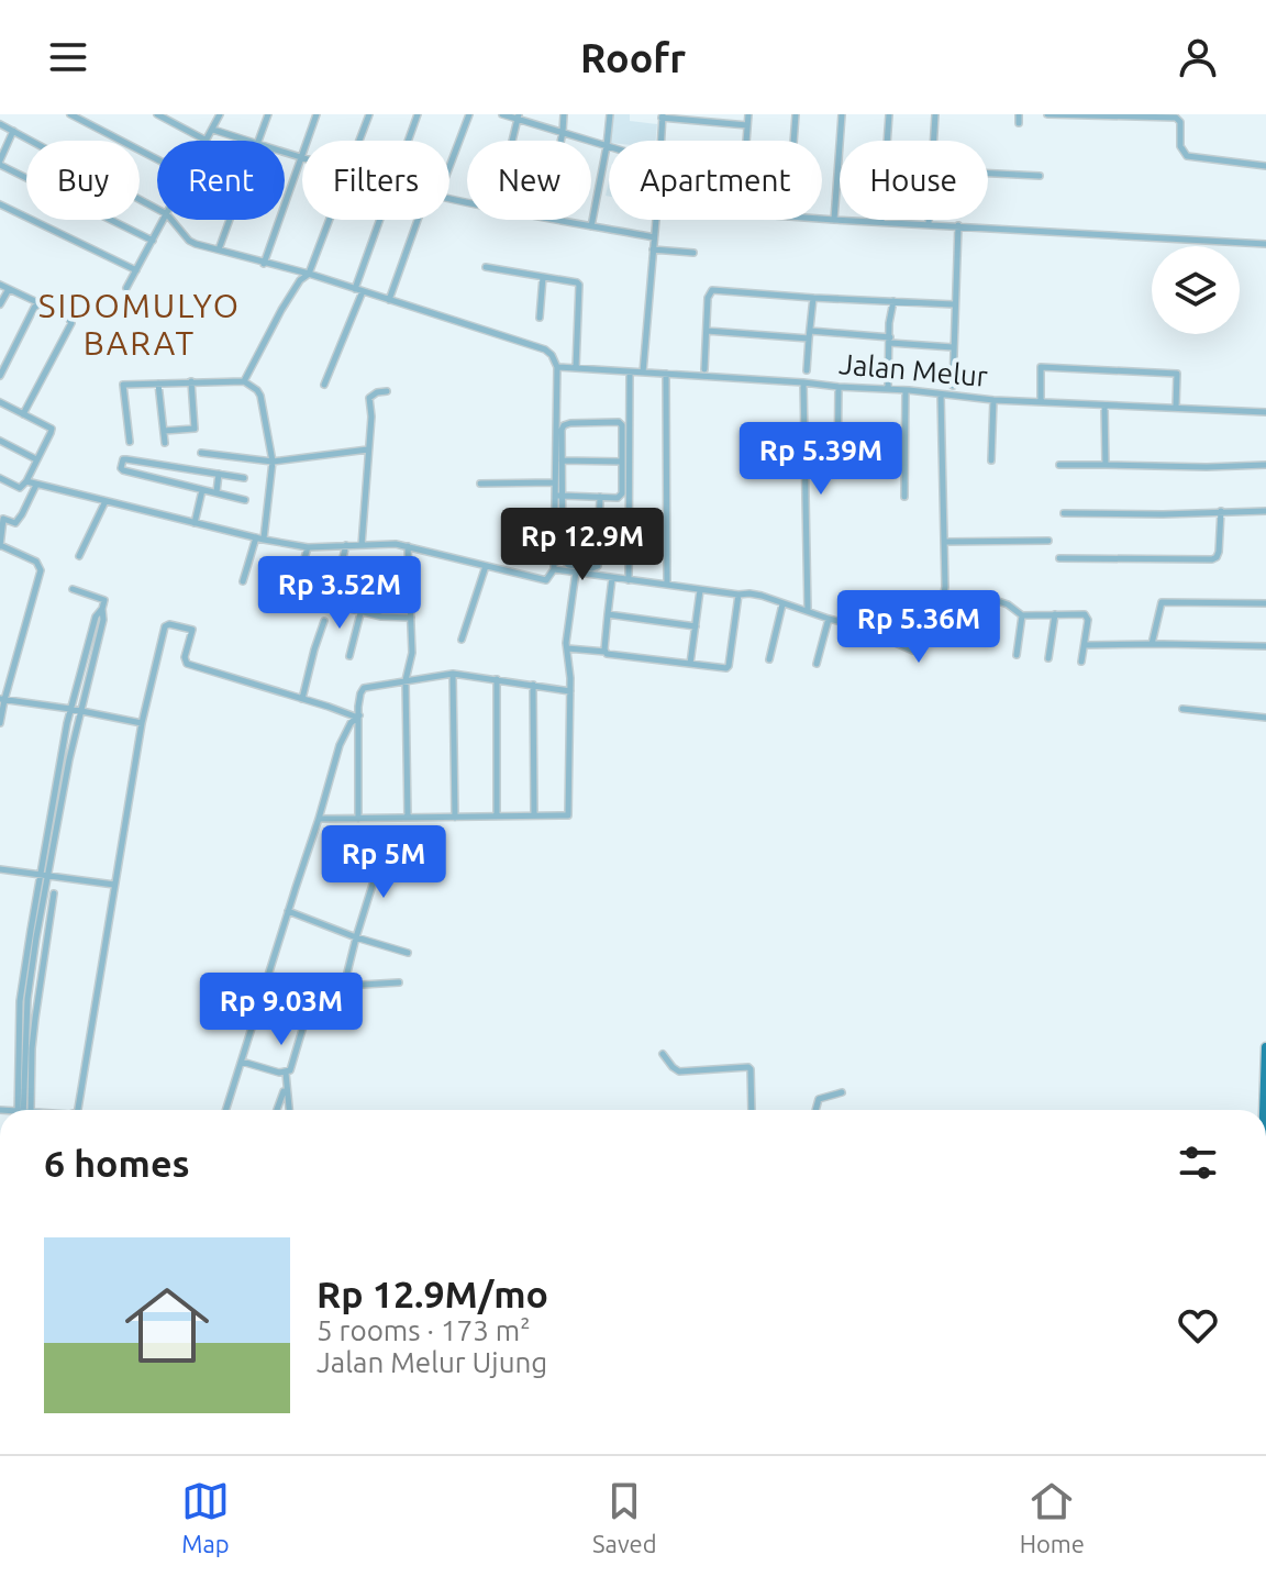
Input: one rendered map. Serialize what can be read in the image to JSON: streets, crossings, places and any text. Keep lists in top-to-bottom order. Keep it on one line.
{"streets":{"street":["Jalan Melur"]},"districts":["SIDOMULYO BARAT"],"page":{"header":"Roofr","chip":["Buy","Rent","Filters","New","Apartment","House"],"price":["Rp 5.39M","Rp 12.9M","Rp 3.52M","Rp 5.36M","Rp 5M","Rp 9.03M"],"heading":"6 homes","list":[{"name":"Rp 12.9M/mo","note":"5 rooms · 173 m² · Jalan Melur Ujung"}],"tabs":["Map","Saved","Home"]}}
